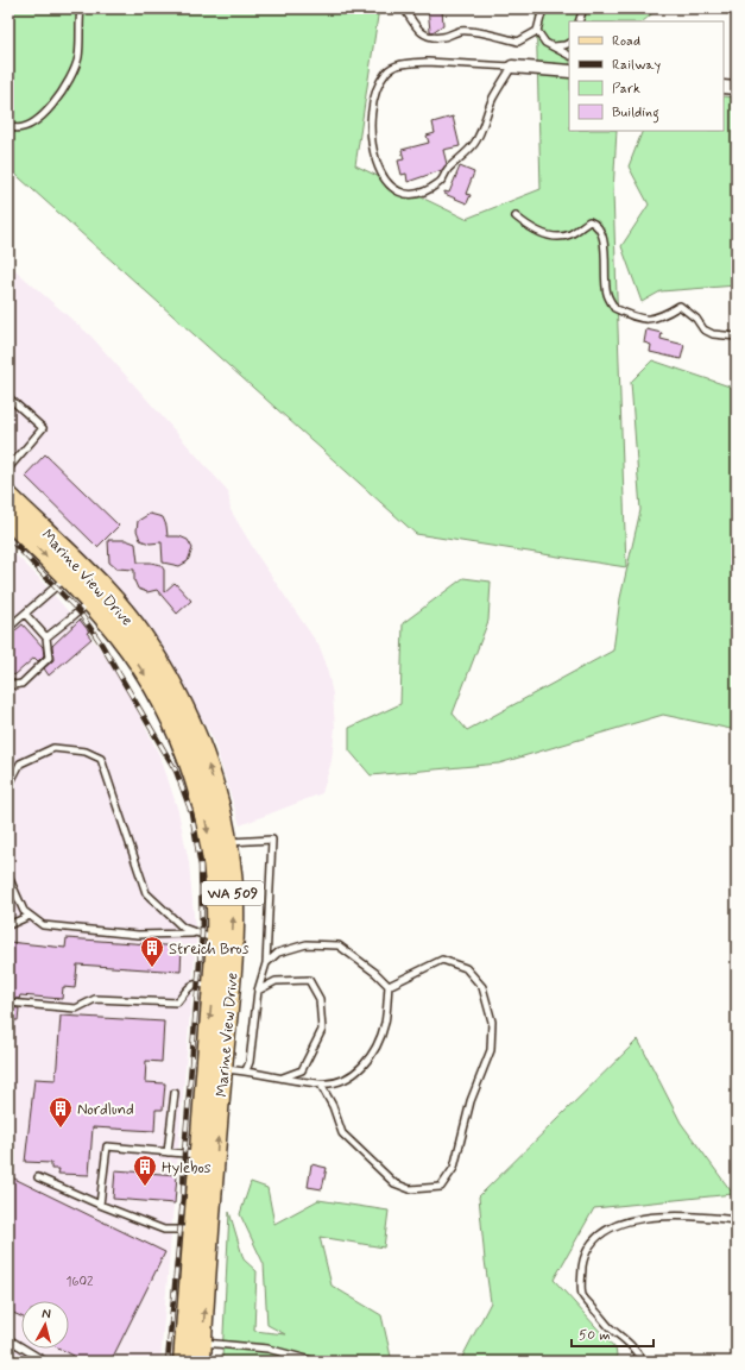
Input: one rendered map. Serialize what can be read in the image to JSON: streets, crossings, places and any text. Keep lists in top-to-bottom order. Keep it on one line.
{"streets":{"main road":["Marine View Drive","WA 509"]},"places":{"building":["Streich Bros","Nordlund","Hylebos"]},"house_numbers":["1602"],"legend":["Road","Railway","Park","Building"],"scale_bar":"50 m","north":"top"}
